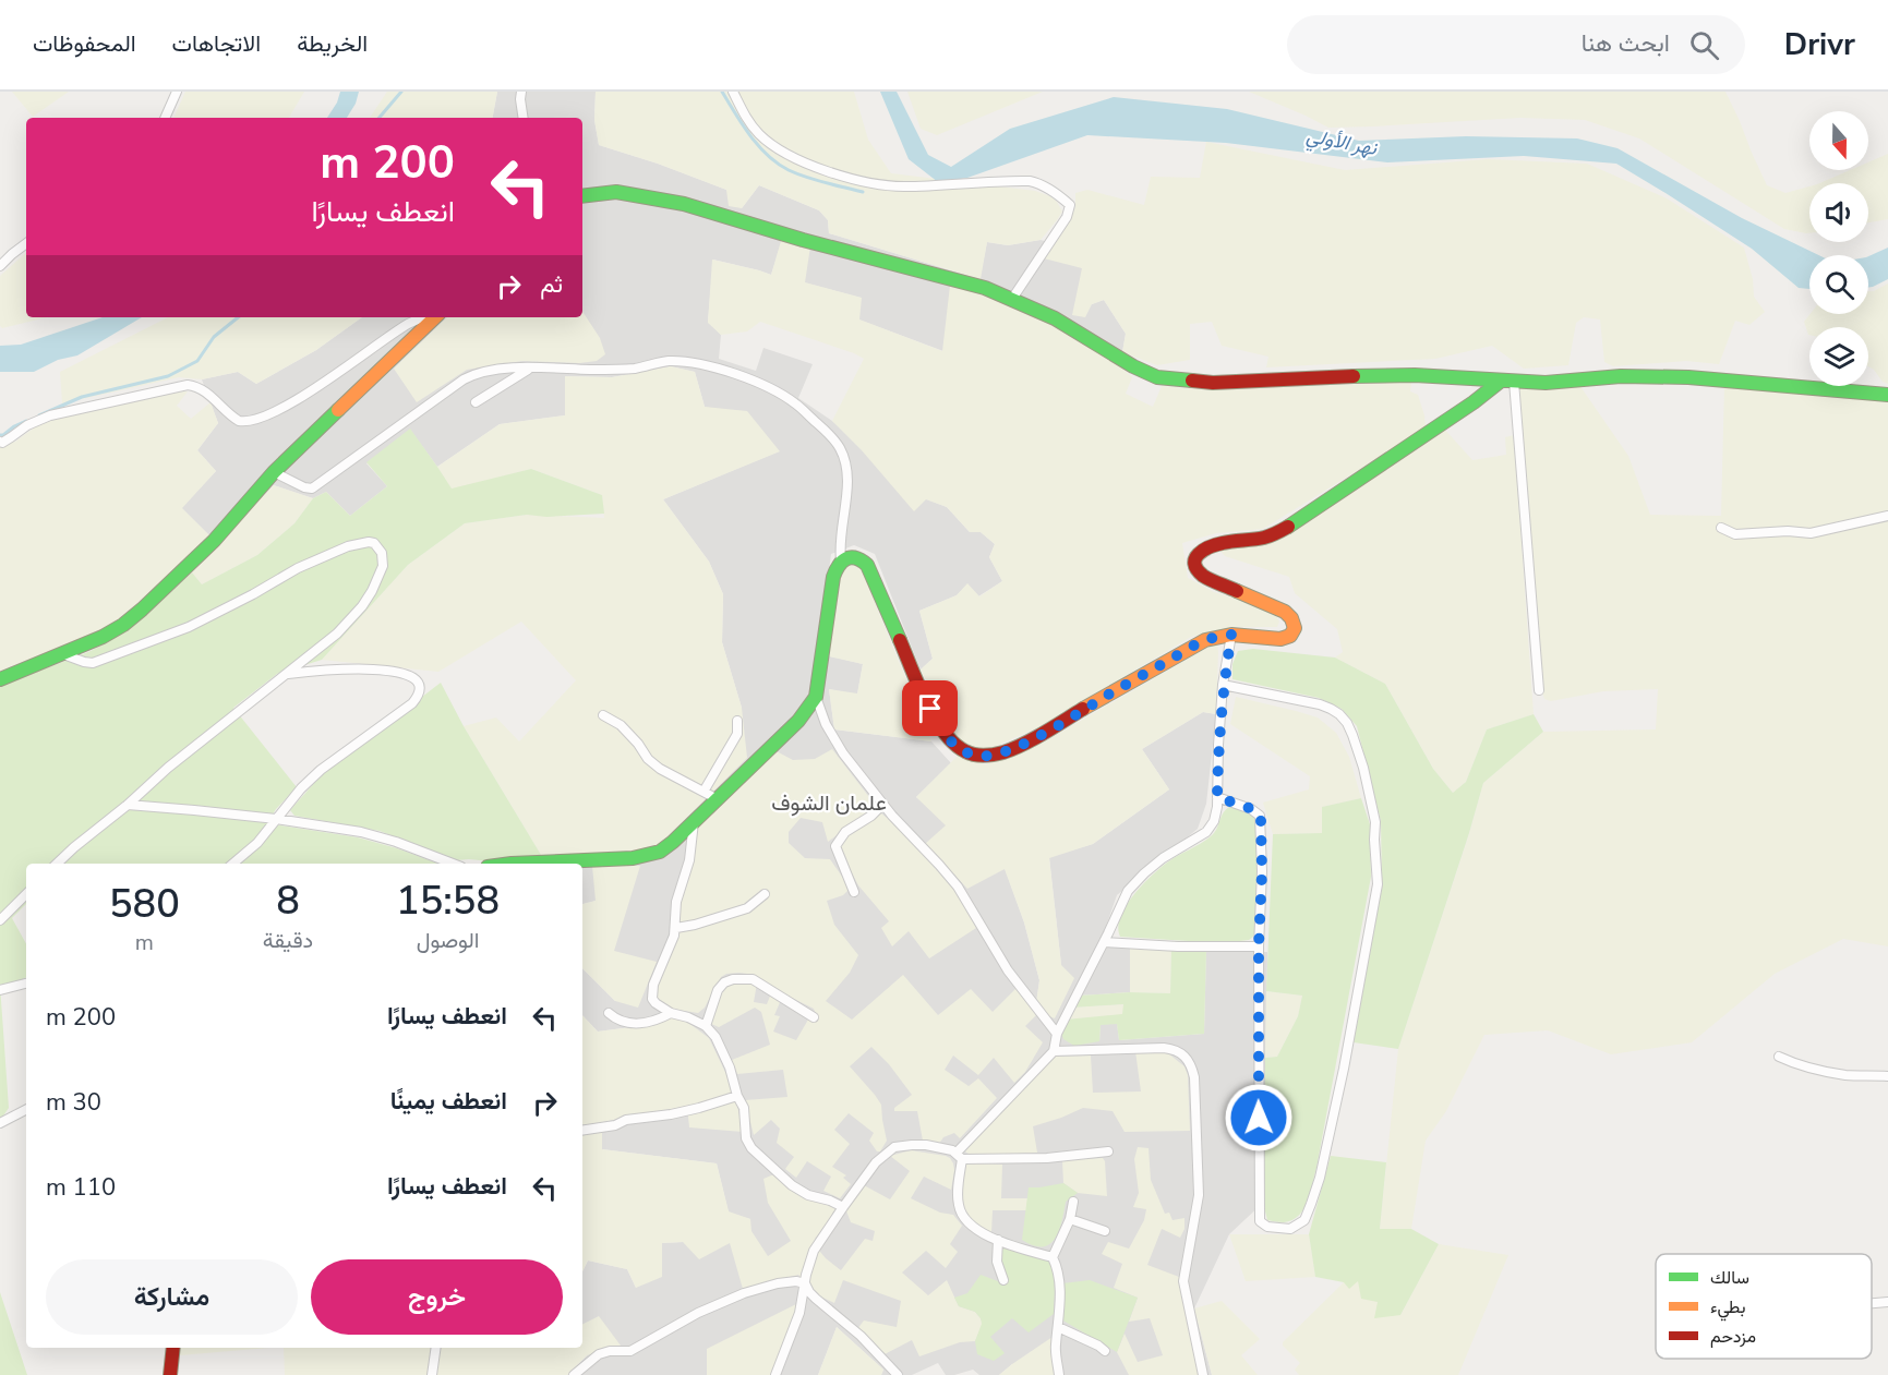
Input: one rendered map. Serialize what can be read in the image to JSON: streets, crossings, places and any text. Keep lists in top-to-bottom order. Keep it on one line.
{"districts":["علمان الشوف"],"water":["نهر الأولي"],"legend":["سالك","بطيء","مزدحم"],"north":"bottom","page":{"header":"Drivr","search":"ابحث هنا","nav":["الخريطة","الاتجاهات","المحفوظات"],"turn":["200 m","انعطف يسارًا"],"then":"ثم","eta":["15:58","الوصول","8","دقيقة","580","m"],"list":[{"name":"انعطف يسارًا","value":"200 m"},{"name":"انعطف يمينًا","value":"30 m"},{"name":"انعطف يسارًا","value":"110 m"}],"buttons":["خروج","مشاركة"]}}
